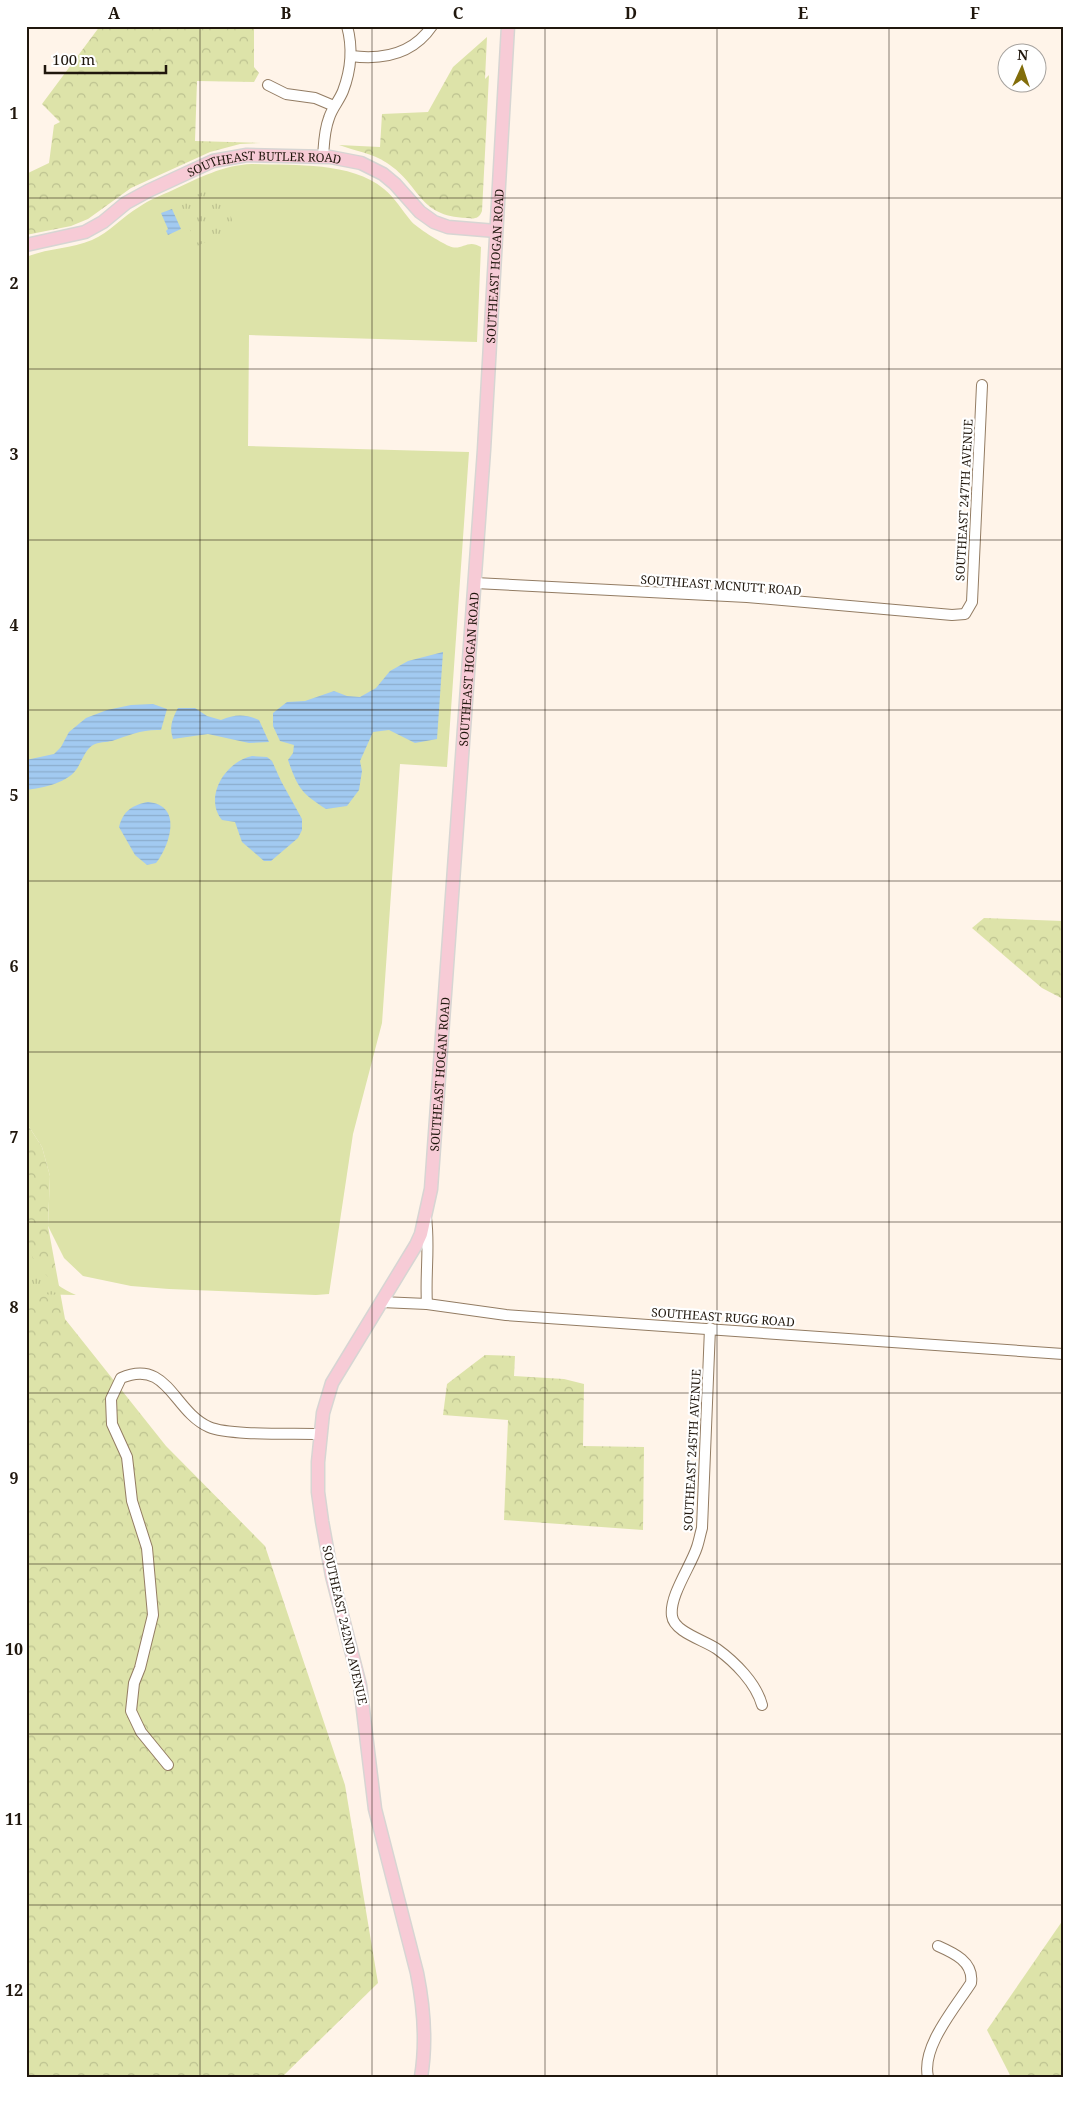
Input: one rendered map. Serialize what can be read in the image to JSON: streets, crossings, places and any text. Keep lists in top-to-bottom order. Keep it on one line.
{"streets":{"main road":["SOUTHEAST BUTLER ROAD","SOUTHEAST HOGAN ROAD","SOUTHEAST 242ND AVENUE"],"street":["SOUTHEAST 247TH AVENUE","SOUTHEAST MCNUTT ROAD","SOUTHEAST RUGG ROAD","SOUTHEAST 245TH AVENUE"]},"crossings":[["SOUTHEAST BUTLER ROAD","SOUTHEAST HOGAN ROAD"],["SOUTHEAST HOGAN ROAD","SOUTHEAST MCNUTT ROAD"],["SOUTHEAST HOGAN ROAD","SOUTHEAST RUGG ROAD"],["SOUTHEAST HOGAN ROAD","SOUTHEAST 242ND AVENUE"],["SOUTHEAST 247TH AVENUE","SOUTHEAST MCNUTT ROAD"],["SOUTHEAST RUGG ROAD","SOUTHEAST 245TH AVENUE"],["SOUTHEAST RUGG ROAD","SOUTHEAST 242ND AVENUE"]],"scale_bar":"100 m","north":"top","grid":{"columns":["A","B","C","D","E","F"],"rows":["1","2","3","4","5","6","7","8","9","10","11","12"]}}
